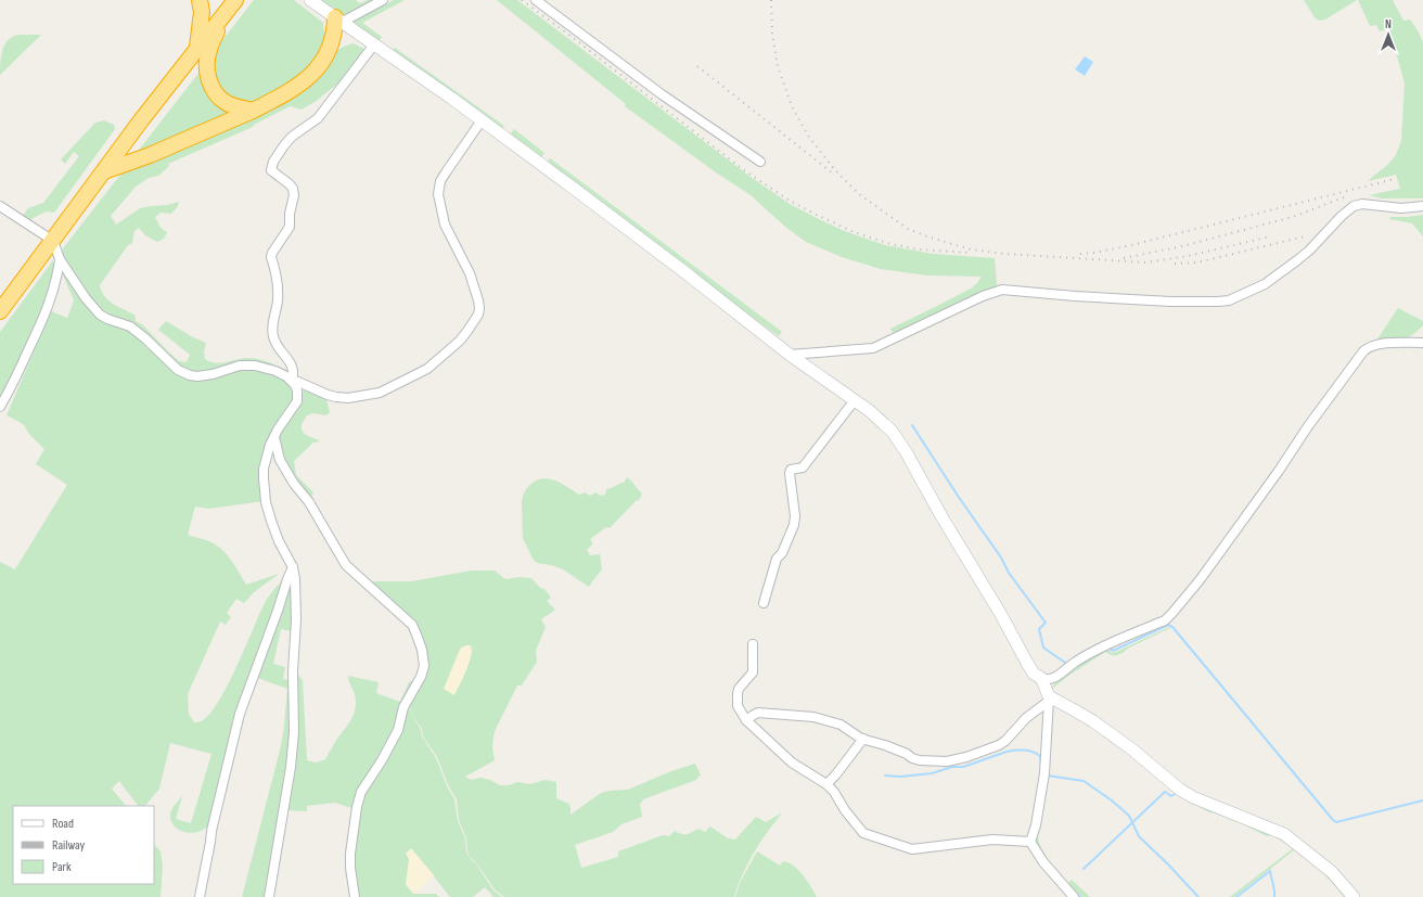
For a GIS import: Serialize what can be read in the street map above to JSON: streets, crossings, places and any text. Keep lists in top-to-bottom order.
{
  "legend": ["Road", "Railway", "Park"],
  "north": "top"
}
